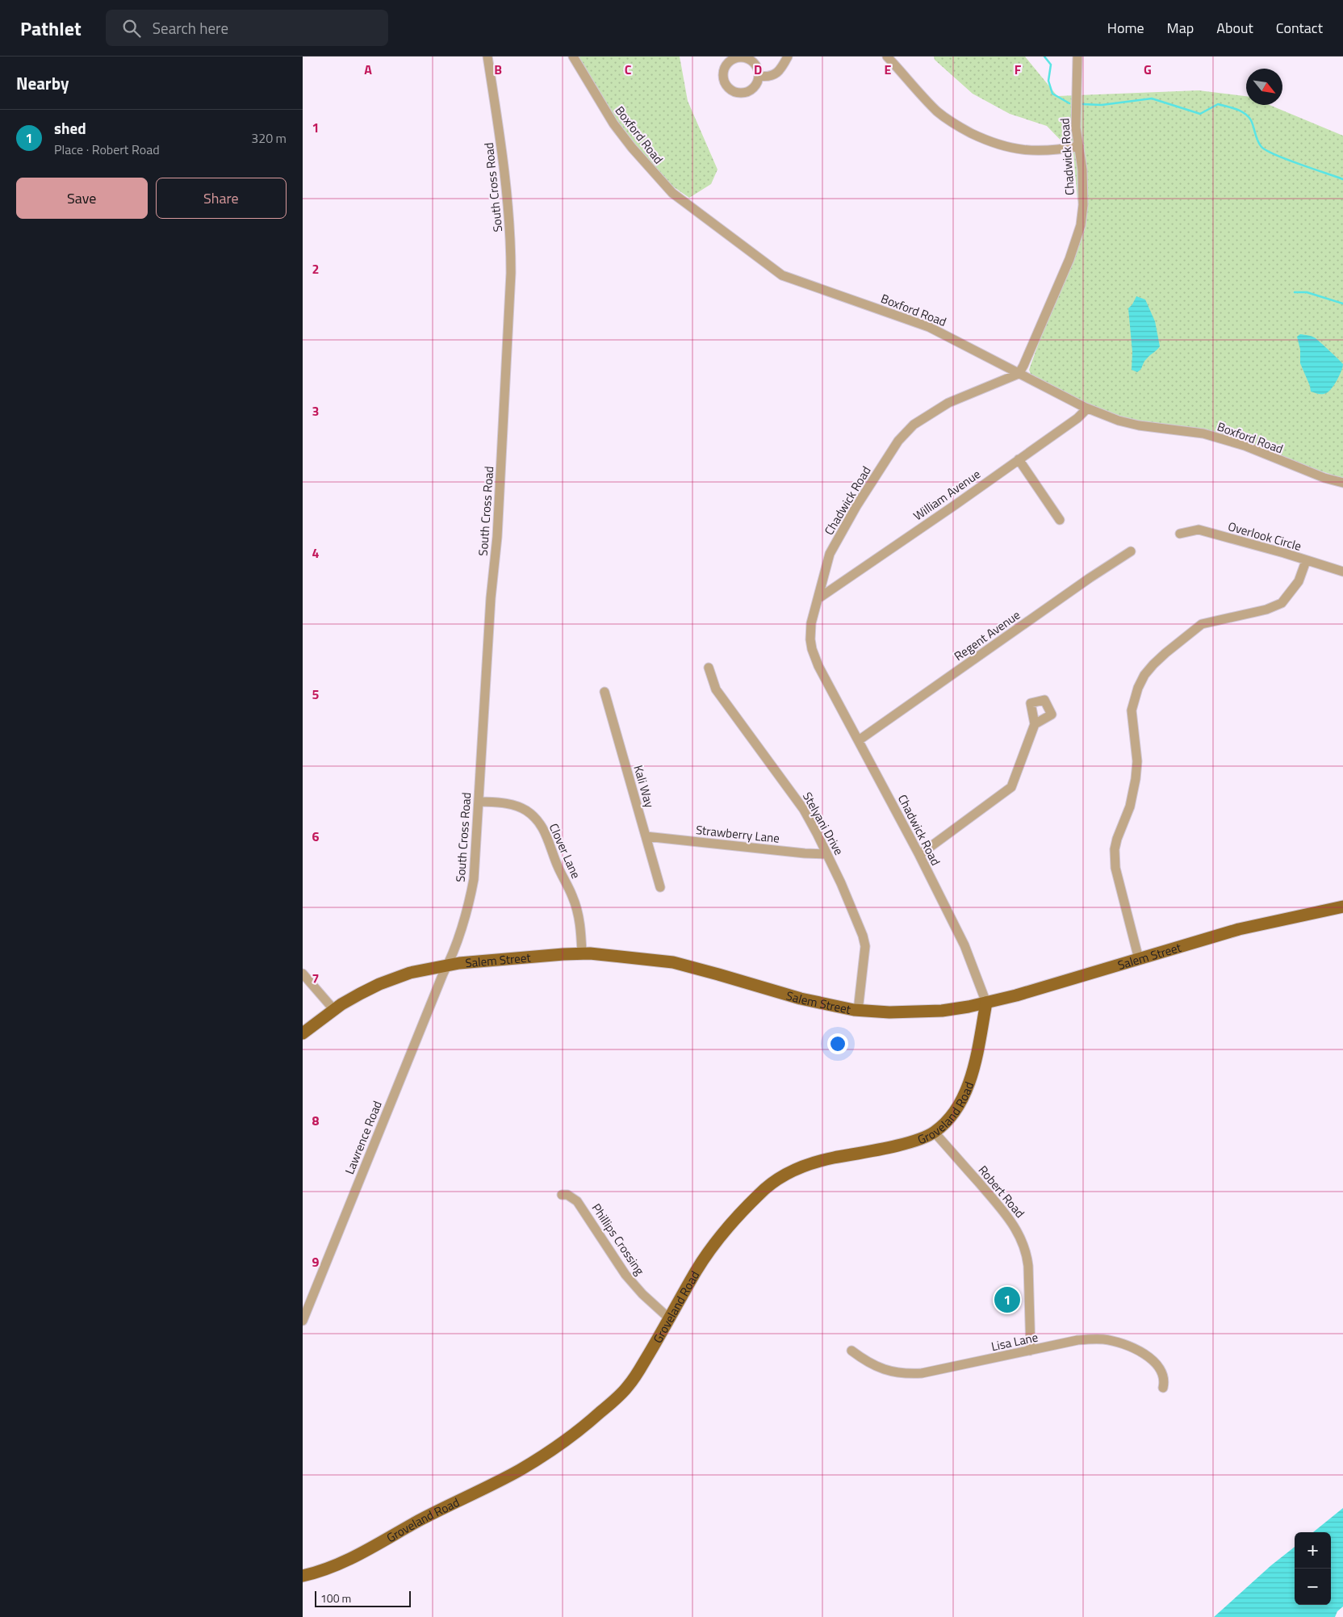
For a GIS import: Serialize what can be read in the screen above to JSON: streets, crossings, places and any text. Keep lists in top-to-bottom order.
{
  "streets": {
    "main road": ["Salem Street", "Groveland Road"],
    "street": [
      "Boxford Road",
      "Chadwick Road",
      "South Cross Road",
      "William Avenue",
      "Overlook Circle",
      "Regent Avenue",
      "Kali Way",
      "Stelyani Drive",
      "Strawberry Lane",
      "Clover Lane",
      "Lawrence Road",
      "Robert Road",
      "Phillips Crossing",
      "Lisa Lane"
    ]
  },
  "crossings": [
    ["Boxford Road", "Chadwick Road"],
    ["Boxford Road", "William Avenue"],
    ["Chadwick Road", "William Avenue"],
    ["Chadwick Road", "Regent Avenue"],
    ["Chadwick Road", "Salem Street"],
    ["Chadwick Road", "Groveland Road"],
    ["South Cross Road", "Clover Lane"],
    ["South Cross Road", "Salem Street"],
    ["South Cross Road", "Lawrence Road"],
    ["Kali Way", "Strawberry Lane"],
    ["Stelyani Drive", "Strawberry Lane"],
    ["Stelyani Drive", "Salem Street"],
    ["Clover Lane", "Salem Street"],
    ["Salem Street", "Groveland Road"],
    ["Salem Street", "Lawrence Road"],
    ["Groveland Road", "Robert Road"],
    ["Groveland Road", "Phillips Crossing"],
    ["Robert Road", "Lisa Lane"]
  ],
  "scale_bar": "100 m",
  "north": "bottom right",
  "page": {
    "header": "Pathlet",
    "search": "Search here",
    "nav": [
      "Home",
      "Map",
      "About",
      "Contact"
    ],
    "heading": "Nearby",
    "list": [
      {
        "mark": "1",
        "name": "shed",
        "note": "Place · Robert Road",
        "value": "320 m"
      }
    ],
    "buttons": ["Save", "Share"],
    "pins": "1",
    "map_buttons": ["+", "−"],
    "scale": "100 m"
  },
  "grid": {
    "columns": [
      "A",
      "B",
      "C",
      "D",
      "E",
      "F",
      "G"
    ],
    "rows": [
      "1",
      "2",
      "3",
      "4",
      "5",
      "6",
      "7",
      "8",
      "9"
    ]
  }
}
